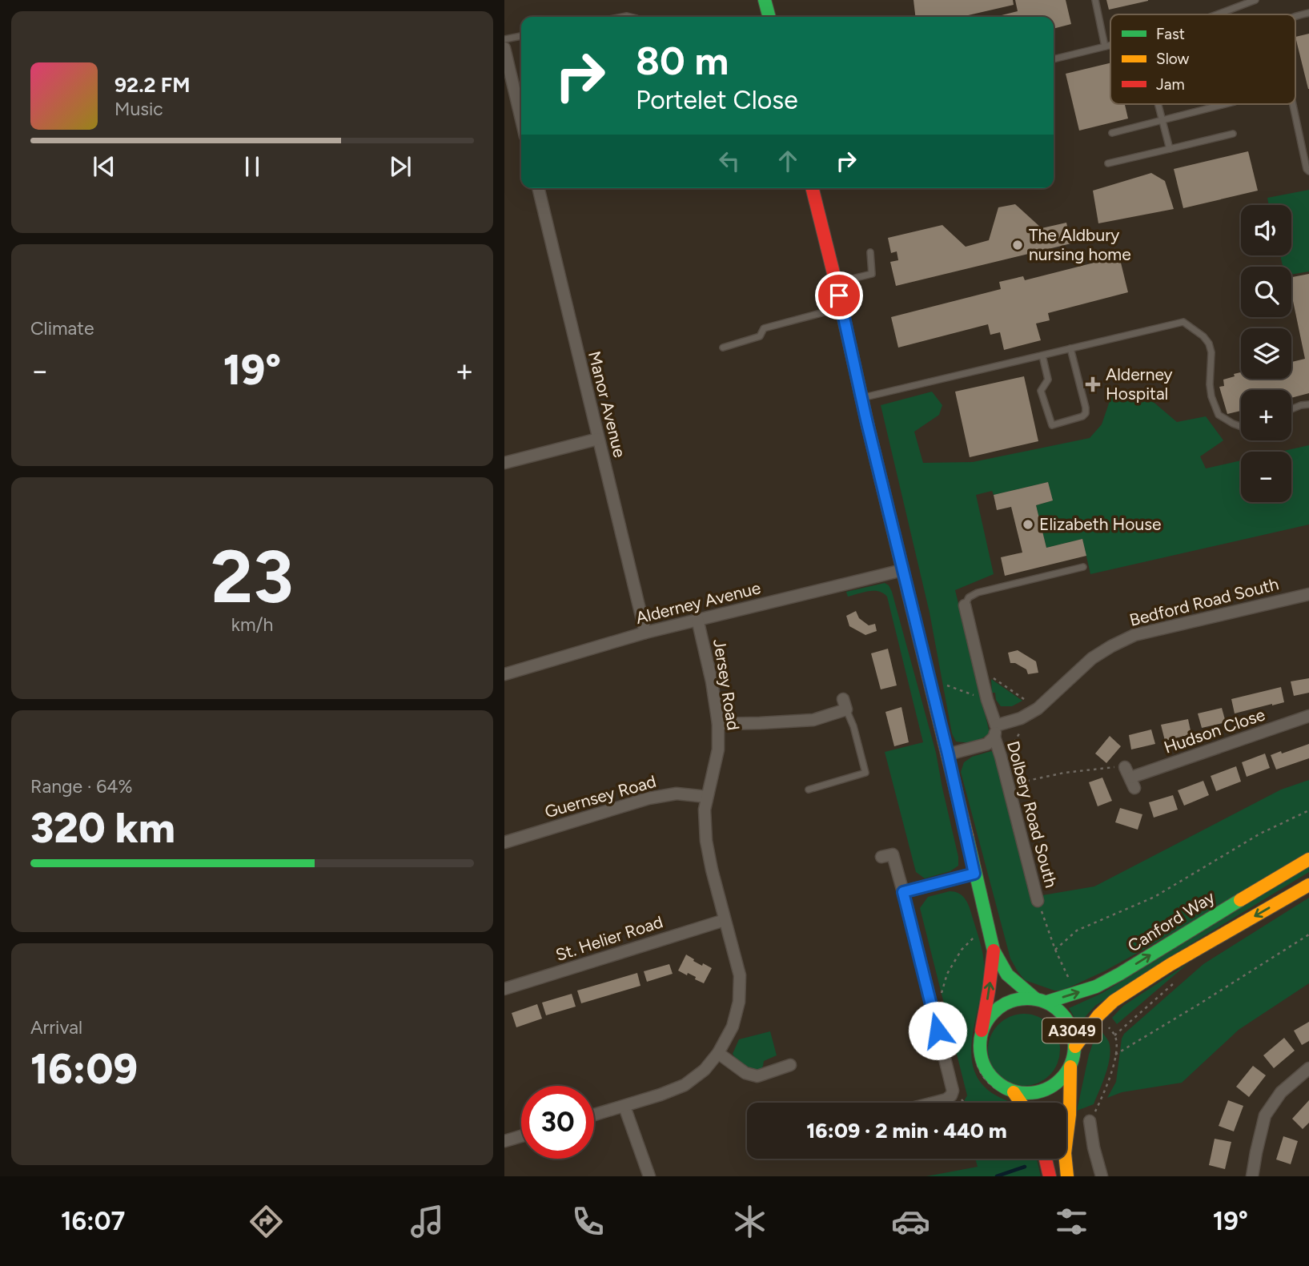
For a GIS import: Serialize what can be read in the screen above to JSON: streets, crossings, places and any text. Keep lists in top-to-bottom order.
{
  "streets": {
    "main road": ["Canford Way", "A3049"],
    "street": [
      "Manor Avenue",
      "Bedford Road South",
      "Alderney Avenue",
      "Jersey Road",
      "Hudson Close",
      "Guernsey Road",
      "Dolbery Road South",
      "St. Helier Road"
    ]
  },
  "crossings": [
    ["Manor Avenue", "Alderney Avenue"],
    ["Bedford Road South", "Dolbery Road South"],
    ["Alderney Avenue", "Jersey Road"],
    ["Jersey Road", "Guernsey Road"],
    ["Jersey Road", "St. Helier Road"],
    ["Canford Way", "A3049"]
  ],
  "places": {
    "other": ["The Aldbury nursing home", "Elizabeth House"],
    "health": ["Alderney Hospital"]
  },
  "legend": ["Fast", "Slow", "Jam"],
  "page": {
    "turn": ["80 m", "Portelet Close"],
    "song": ["92.2 FM", "Music"],
    "map_buttons": ["+", "−"],
    "tile": [
      "Climate",
      ["23", "km/h"],
      ["Range · 64%", "320 km"],
      ["Arrival", "16:09"]
    ],
    "heat": ["−", "19°", "+"],
    "limit": "30",
    "trip": "16:09 · 2 min · 440 m",
    "tabs": ["16:07", "19°"]
  }
}
